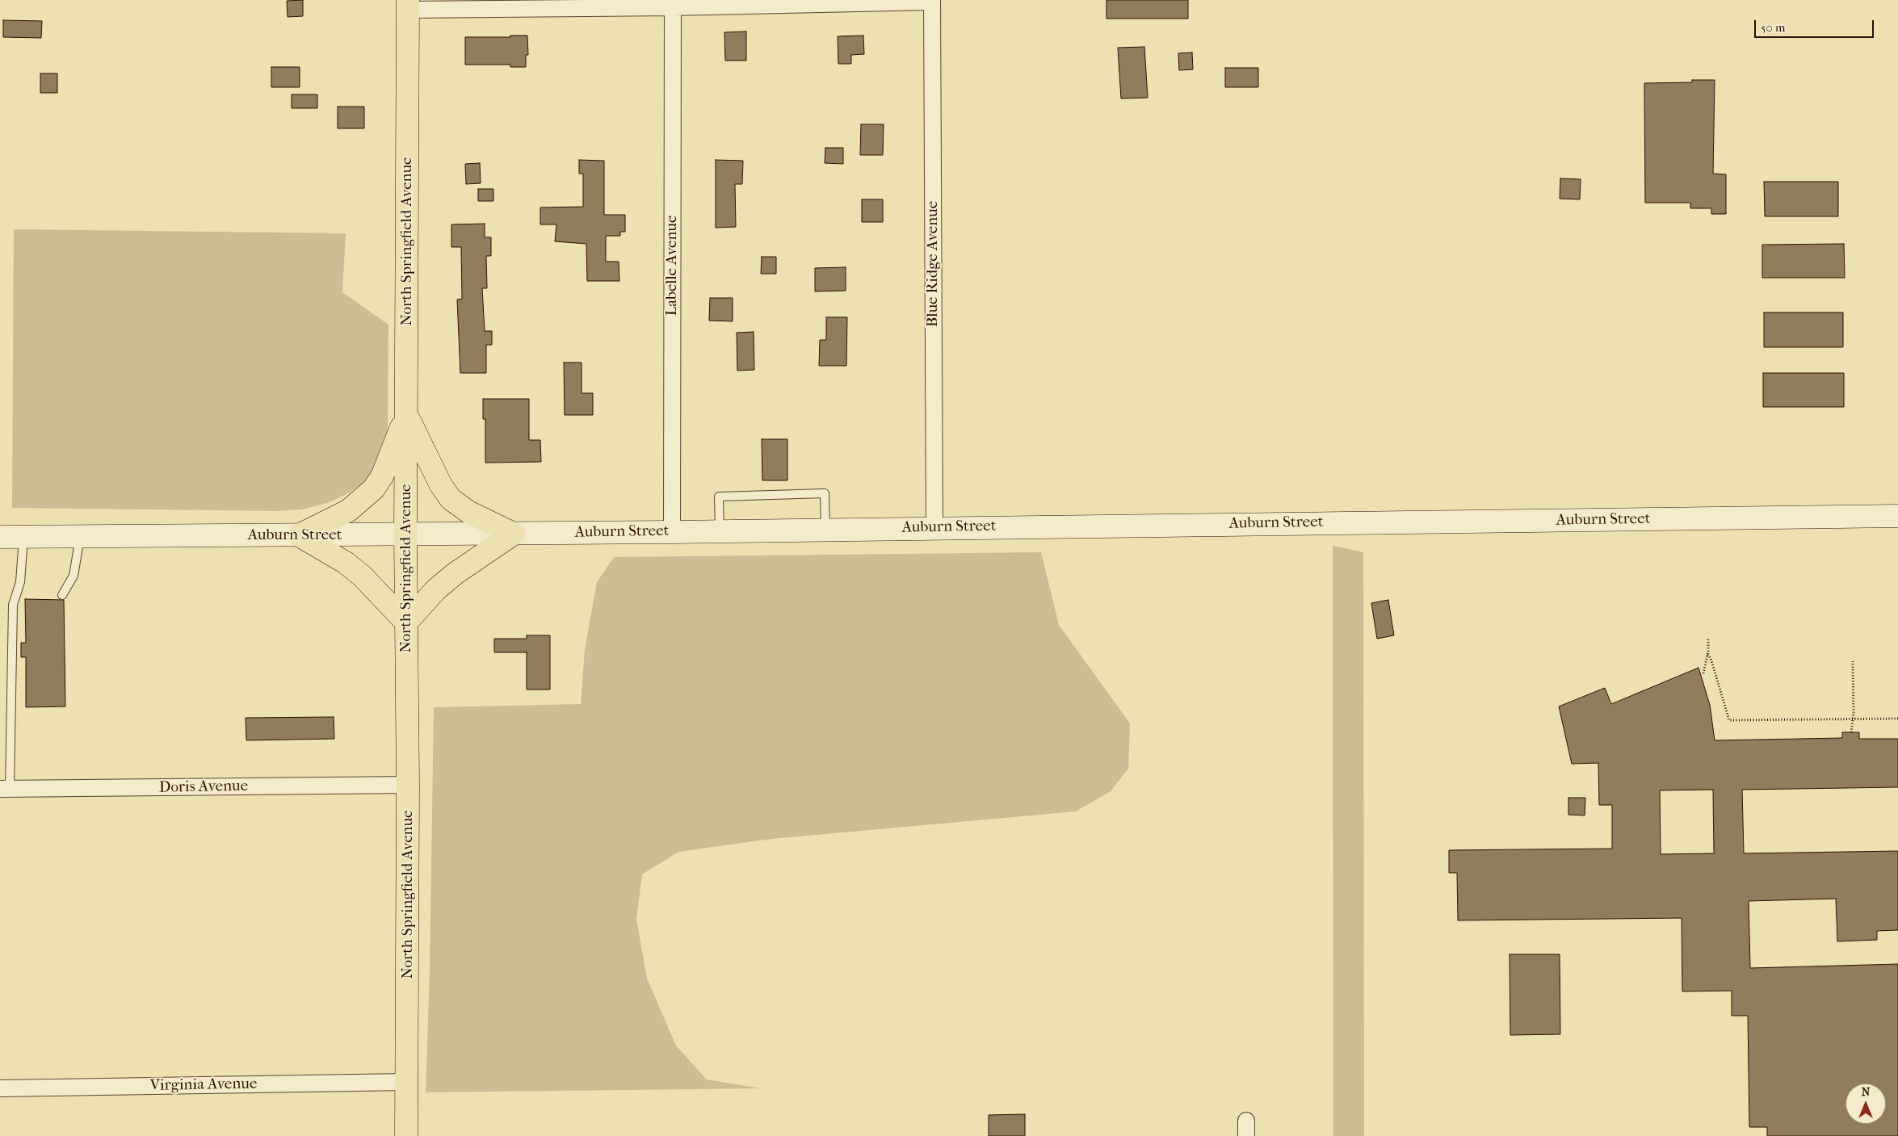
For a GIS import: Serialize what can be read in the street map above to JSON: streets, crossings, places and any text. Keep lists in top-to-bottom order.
{
  "streets": {
    "main road": ["North Springfield Avenue", "Auburn Street"],
    "street": [
      "Blue Ridge Avenue",
      "Labelle Avenue",
      "Doris Avenue",
      "Virginia Avenue"
    ]
  },
  "crossings": [
    ["North Springfield Avenue", "Auburn Street"],
    ["North Springfield Avenue", "Doris Avenue"],
    ["North Springfield Avenue", "Virginia Avenue"],
    ["Blue Ridge Avenue", "Auburn Street"],
    ["Labelle Avenue", "Auburn Street"]
  ],
  "scale_bar": "50 m",
  "north": "top"
}
